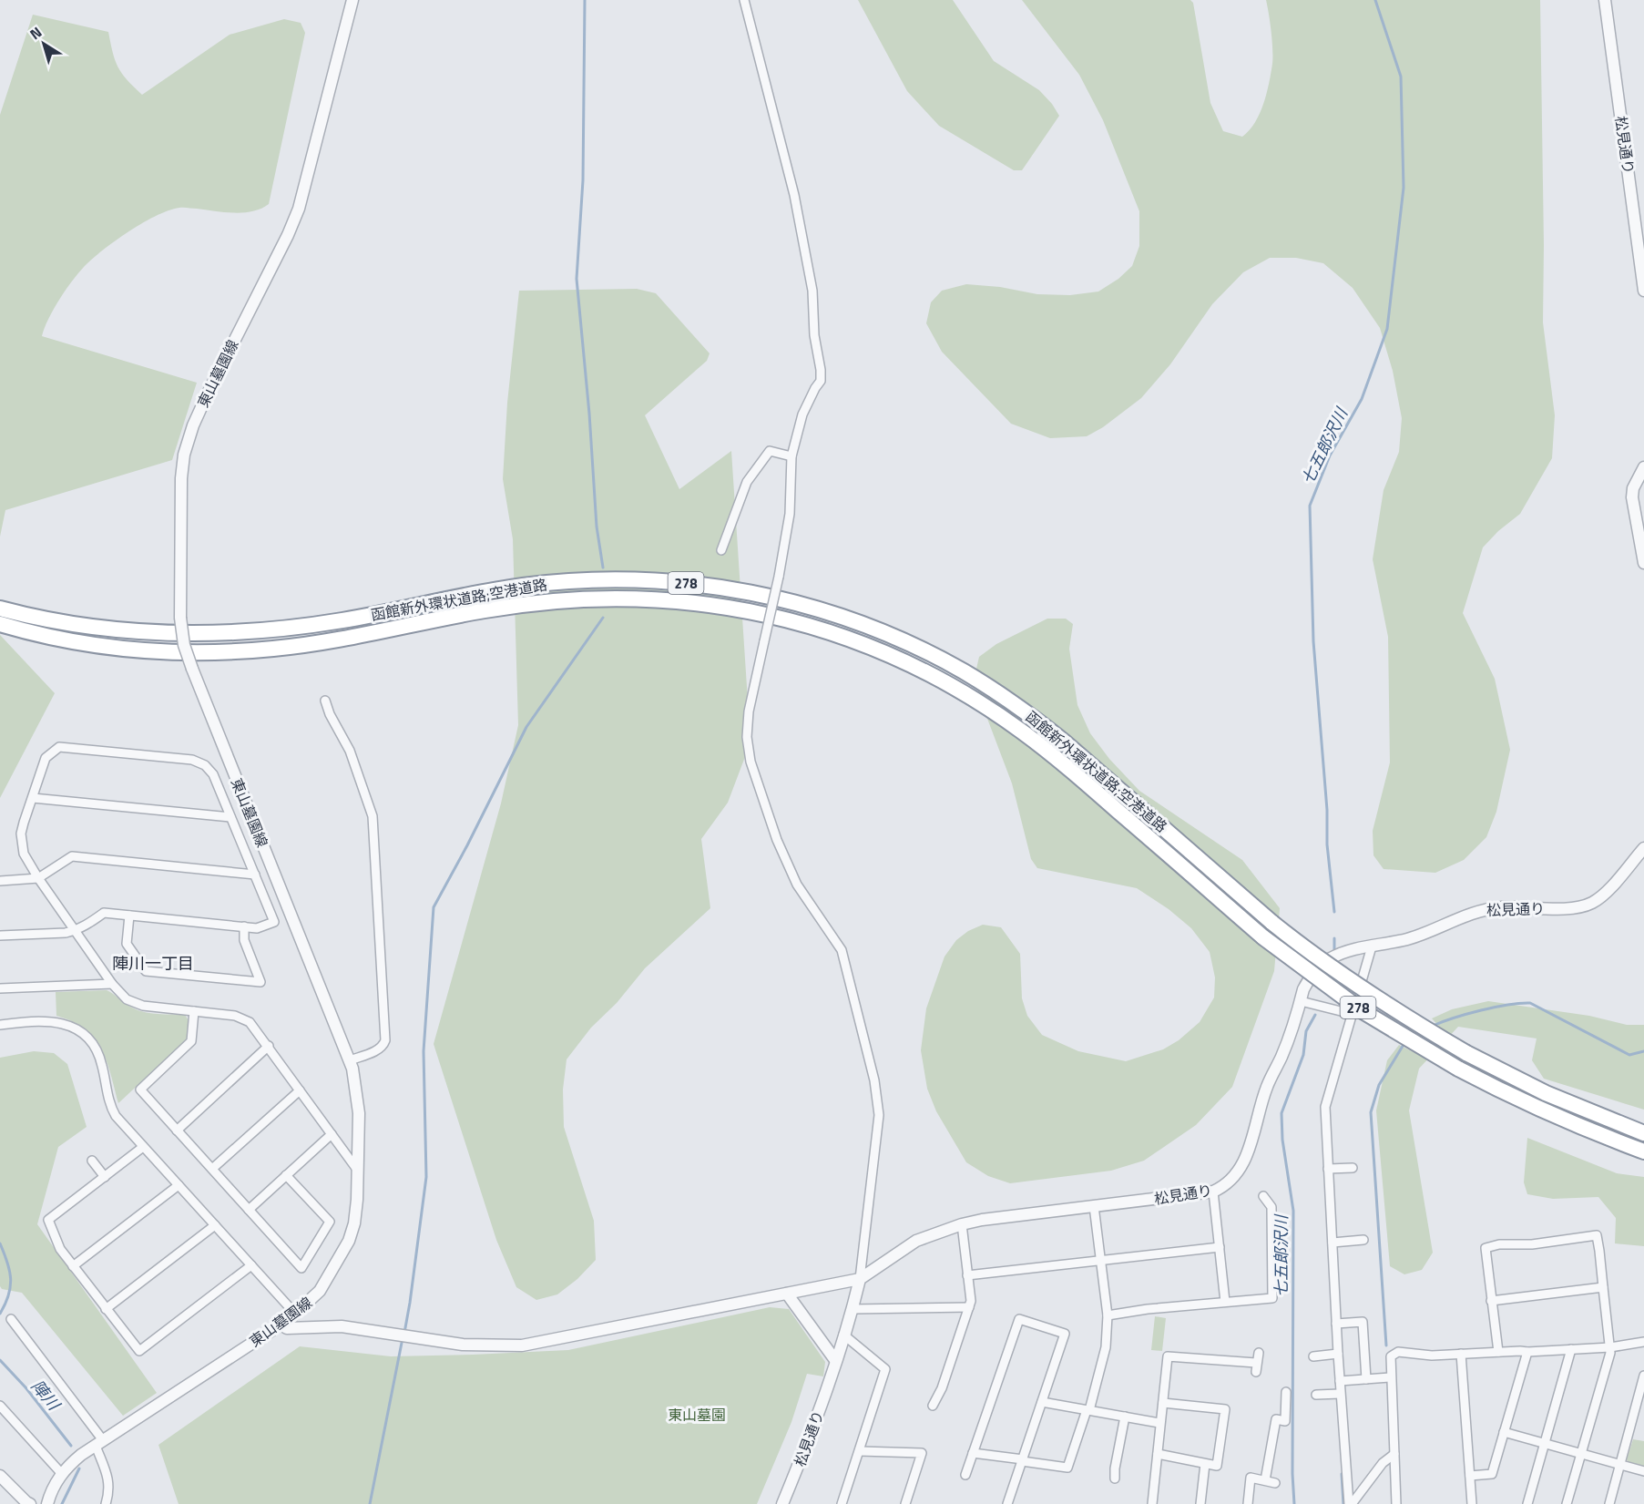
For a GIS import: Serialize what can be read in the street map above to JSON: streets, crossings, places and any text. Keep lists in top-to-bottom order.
{
  "streets": {
    "highway": ["278", "函館新外環状道路;空港道路"],
    "street": ["松見通り", "東山墓園線"]
  },
  "districts": ["陣川一丁目"],
  "water": ["七五郎沢川", "陣川"],
  "parks": ["東山墓園"],
  "north": "top left"
}
